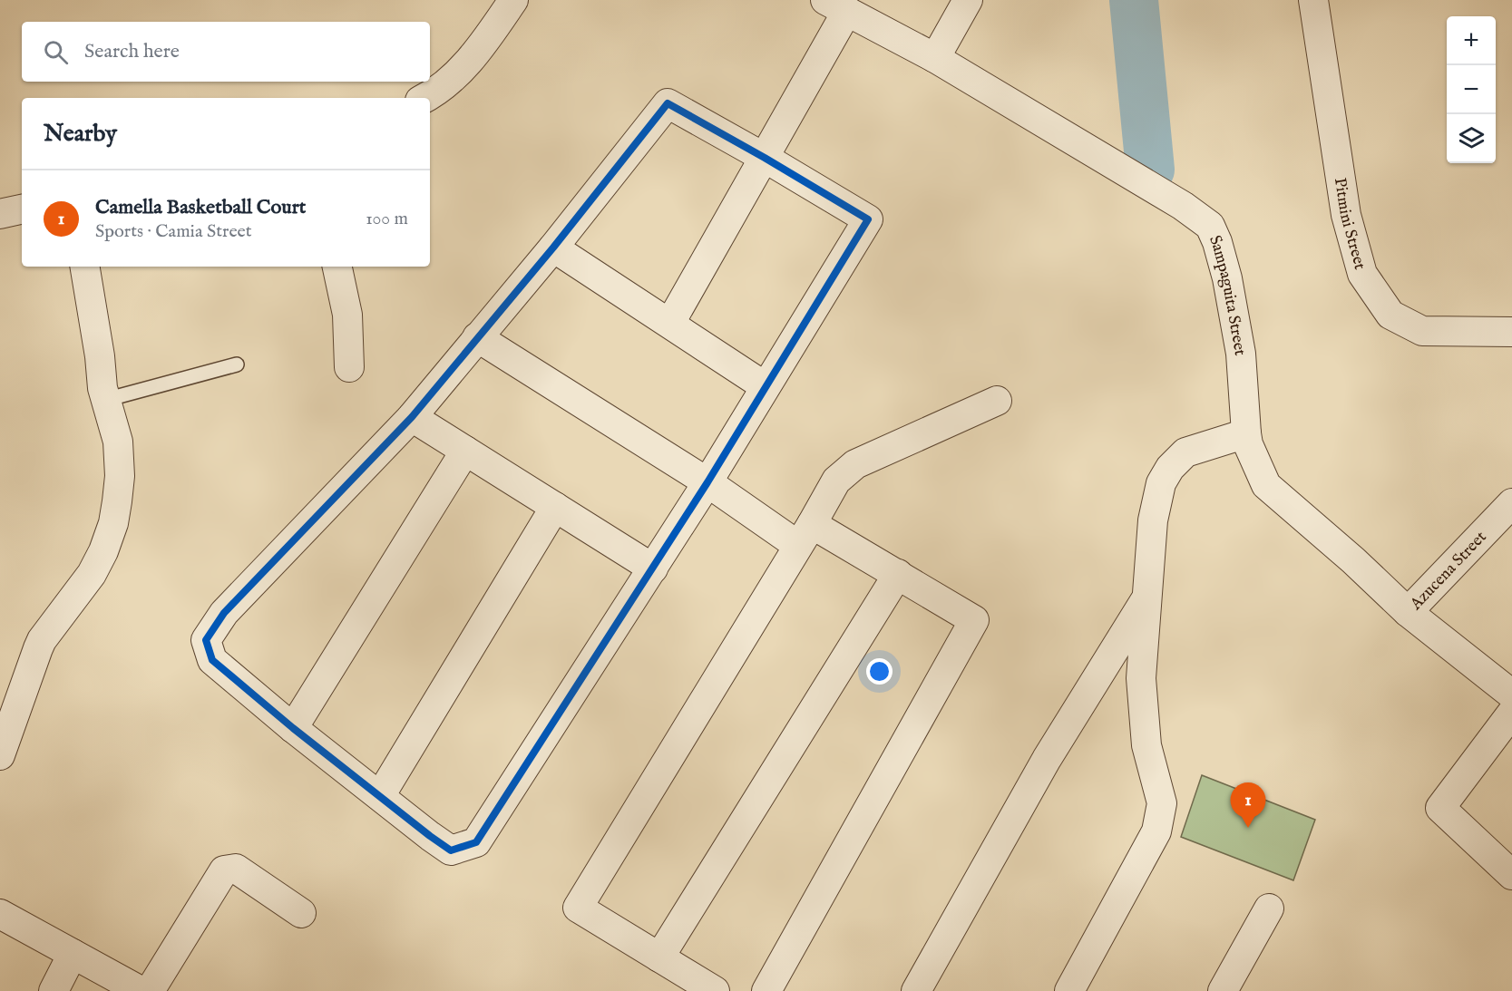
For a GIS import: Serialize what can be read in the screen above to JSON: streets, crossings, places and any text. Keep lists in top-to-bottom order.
{
  "streets": {
    "street": ["Pitmini Street", "Sampaguita Street", "Azucena Street"]
  },
  "crossings": [
    ["Sampaguita Street", "Azucena Street"]
  ],
  "page": {
    "map_buttons": ["+", "−"],
    "search": "Search here",
    "heading": "Nearby",
    "list": [
      {
        "mark": "1",
        "name": "Camella Basketball Court",
        "note": "Sports · Camia Street",
        "value": "100 m"
      }
    ],
    "pins": "1"
  }
}
